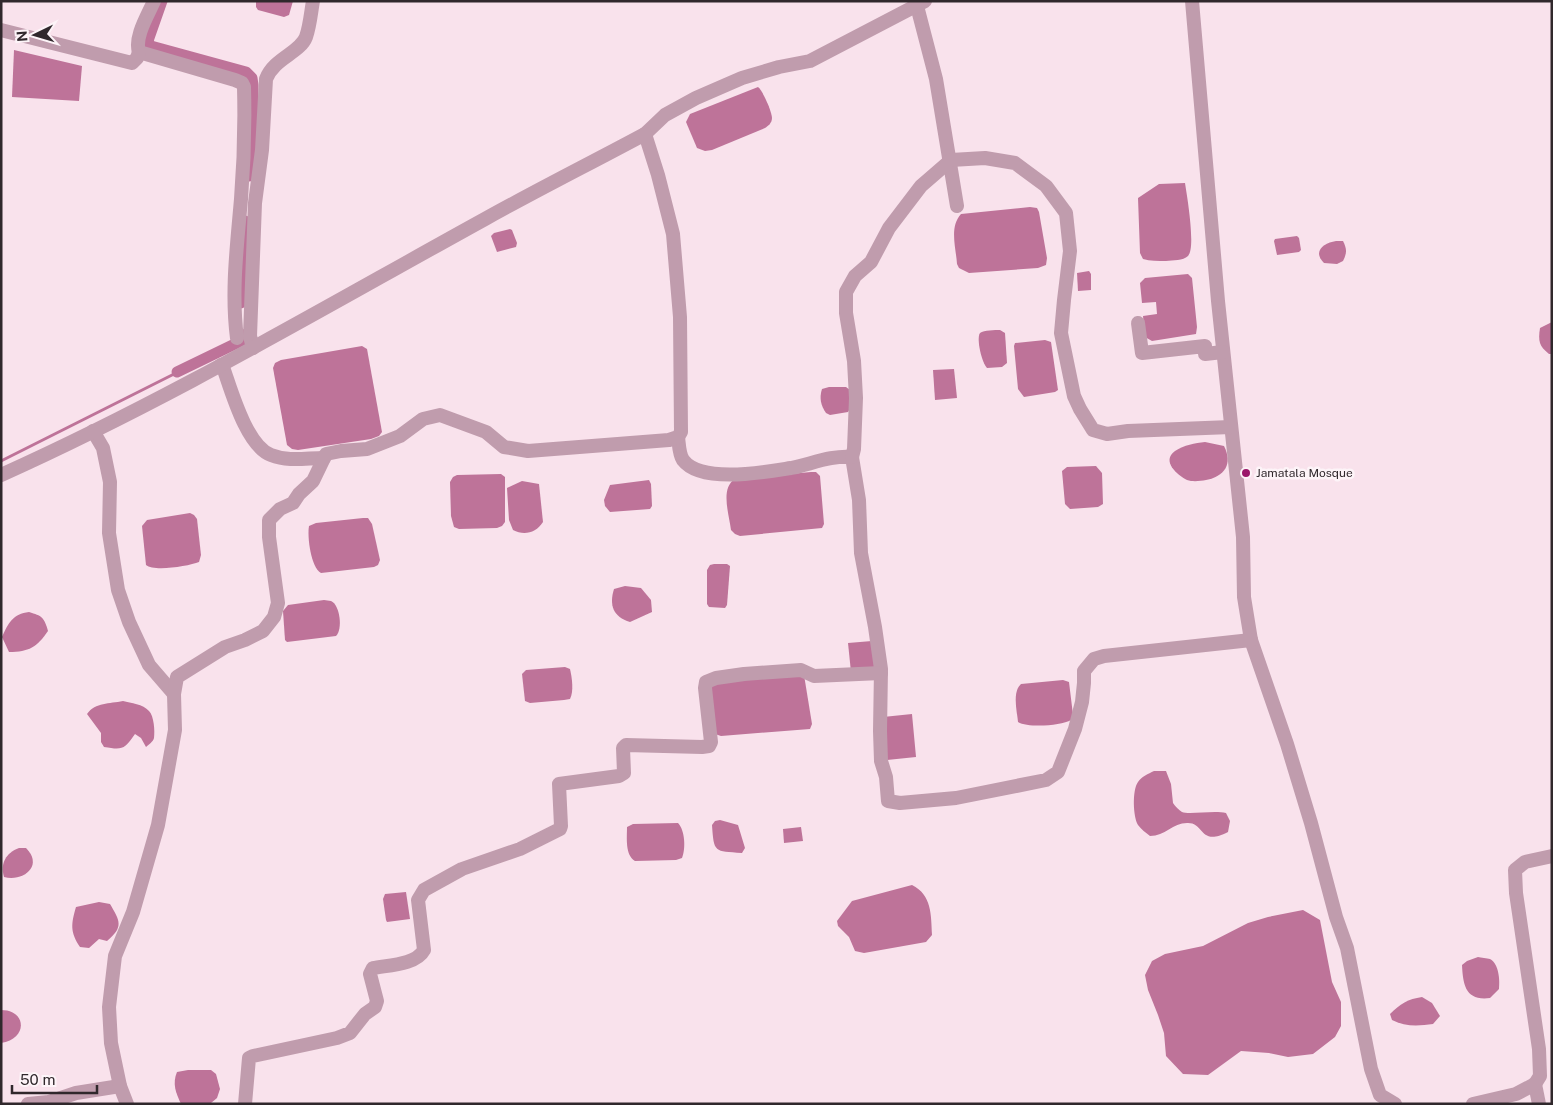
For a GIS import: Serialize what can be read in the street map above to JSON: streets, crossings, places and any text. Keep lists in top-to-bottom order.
{
  "places": ["Jamatala Mosque"],
  "scale_bar": "50 m",
  "north": "left"
}
